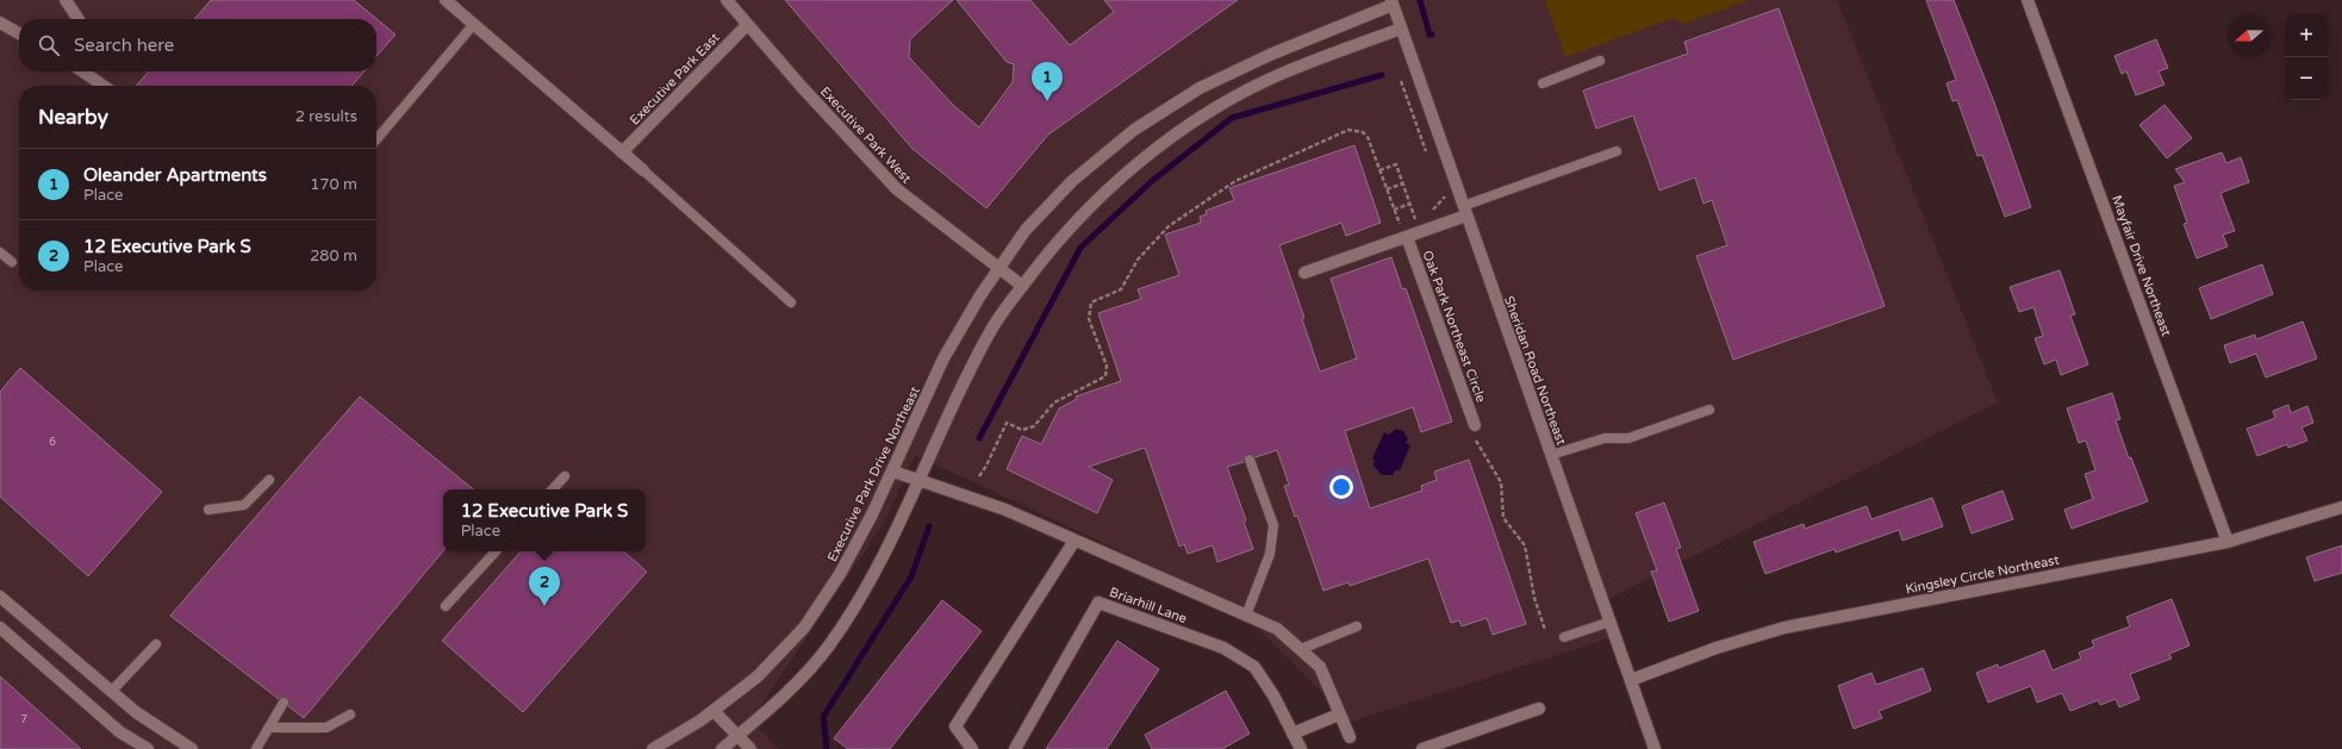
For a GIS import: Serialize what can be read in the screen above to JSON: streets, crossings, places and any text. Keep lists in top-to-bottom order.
{
  "streets": {
    "street": [
      "Executive Park East",
      "Executive Park West",
      "Mayfair Drive Northeast",
      "Oak Park Northeast Circle",
      "Sheridan Road Northeast",
      "Executive Park Drive Northeast",
      "Kingsley Circle Northeast",
      "Briarhill Lane"
    ]
  },
  "crossings": [
    ["Executive Park East", "Executive Park West"],
    ["Executive Park West", "Executive Park Drive Northeast"],
    ["Mayfair Drive Northeast", "Kingsley Circle Northeast"],
    ["Sheridan Road Northeast", "Kingsley Circle Northeast"]
  ],
  "house_numbers": ["6", "7"],
  "north": "left",
  "page": {
    "map_buttons": ["+", "−"],
    "search": "Search here",
    "pins": ["1", "2"],
    "heading": ["Nearby", "2 results"],
    "list": [
      {
        "mark": "1",
        "name": "Oleander Apartments",
        "note": "Place",
        "value": "170 m"
      },
      {
        "mark": "2",
        "name": "12 Executive Park S",
        "note": "Place",
        "value": "280 m"
      }
    ],
    "popup": ["12 Executive Park S", "Place"]
  }
}
